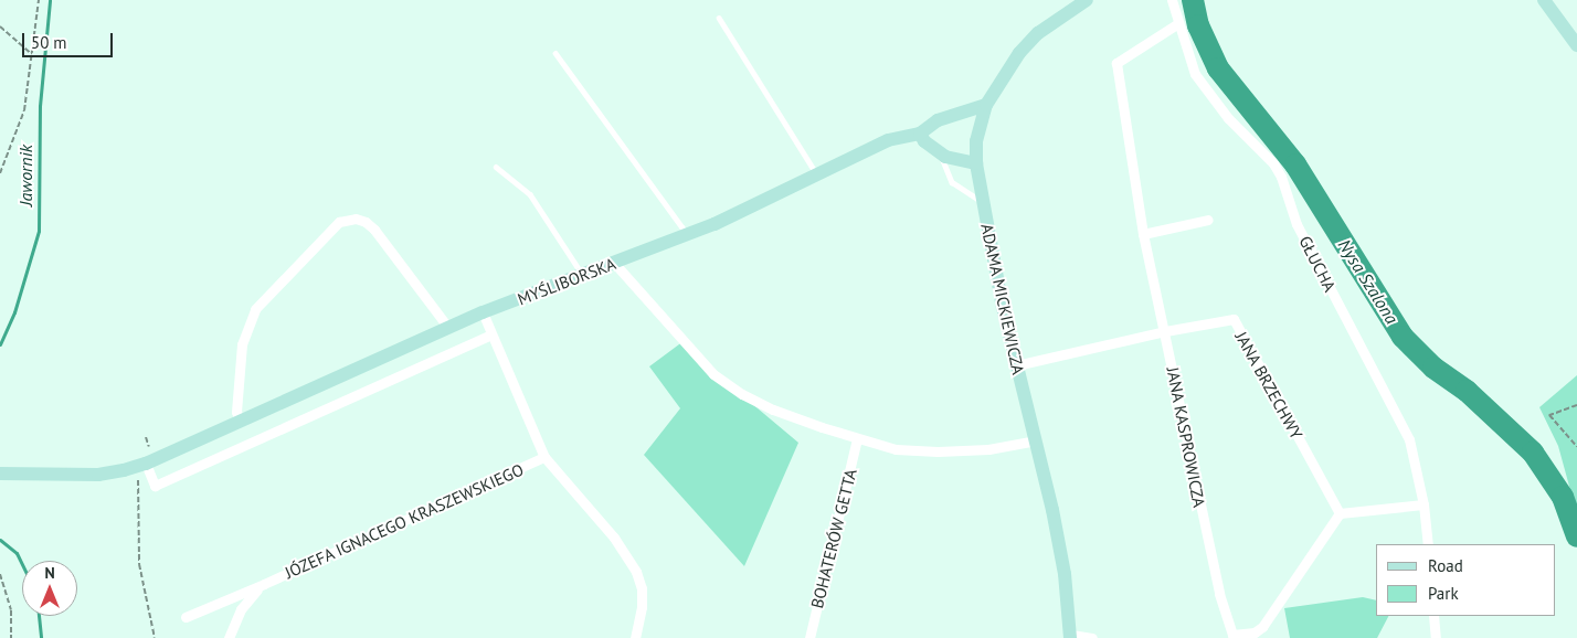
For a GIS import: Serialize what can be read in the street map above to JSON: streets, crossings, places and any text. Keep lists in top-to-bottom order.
{
  "streets": {
    "street": [
      "GŁUCHA",
      "MYŚLIBORSKA",
      "ADAMA MICKIEWICZA",
      "JANA BRZECHWY",
      "JANA KASPROWICZA",
      "JÓZEFA IGNACEGO KRASZEWSKIEGO",
      "BOHATERÓW GETTA"
    ]
  },
  "crossings": [
    ["GŁUCHA", "JANA KASPROWICZA"],
    ["MYŚLIBORSKA", "ADAMA MICKIEWICZA"],
    ["ADAMA MICKIEWICZA", "JANA BRZECHWY"],
    ["JANA BRZECHWY", "JANA KASPROWICZA"]
  ],
  "water": ["Jawornik", "Nysa Szalona"],
  "legend": ["Road", "Park"],
  "scale_bar": "50 m",
  "north": "top"
}
